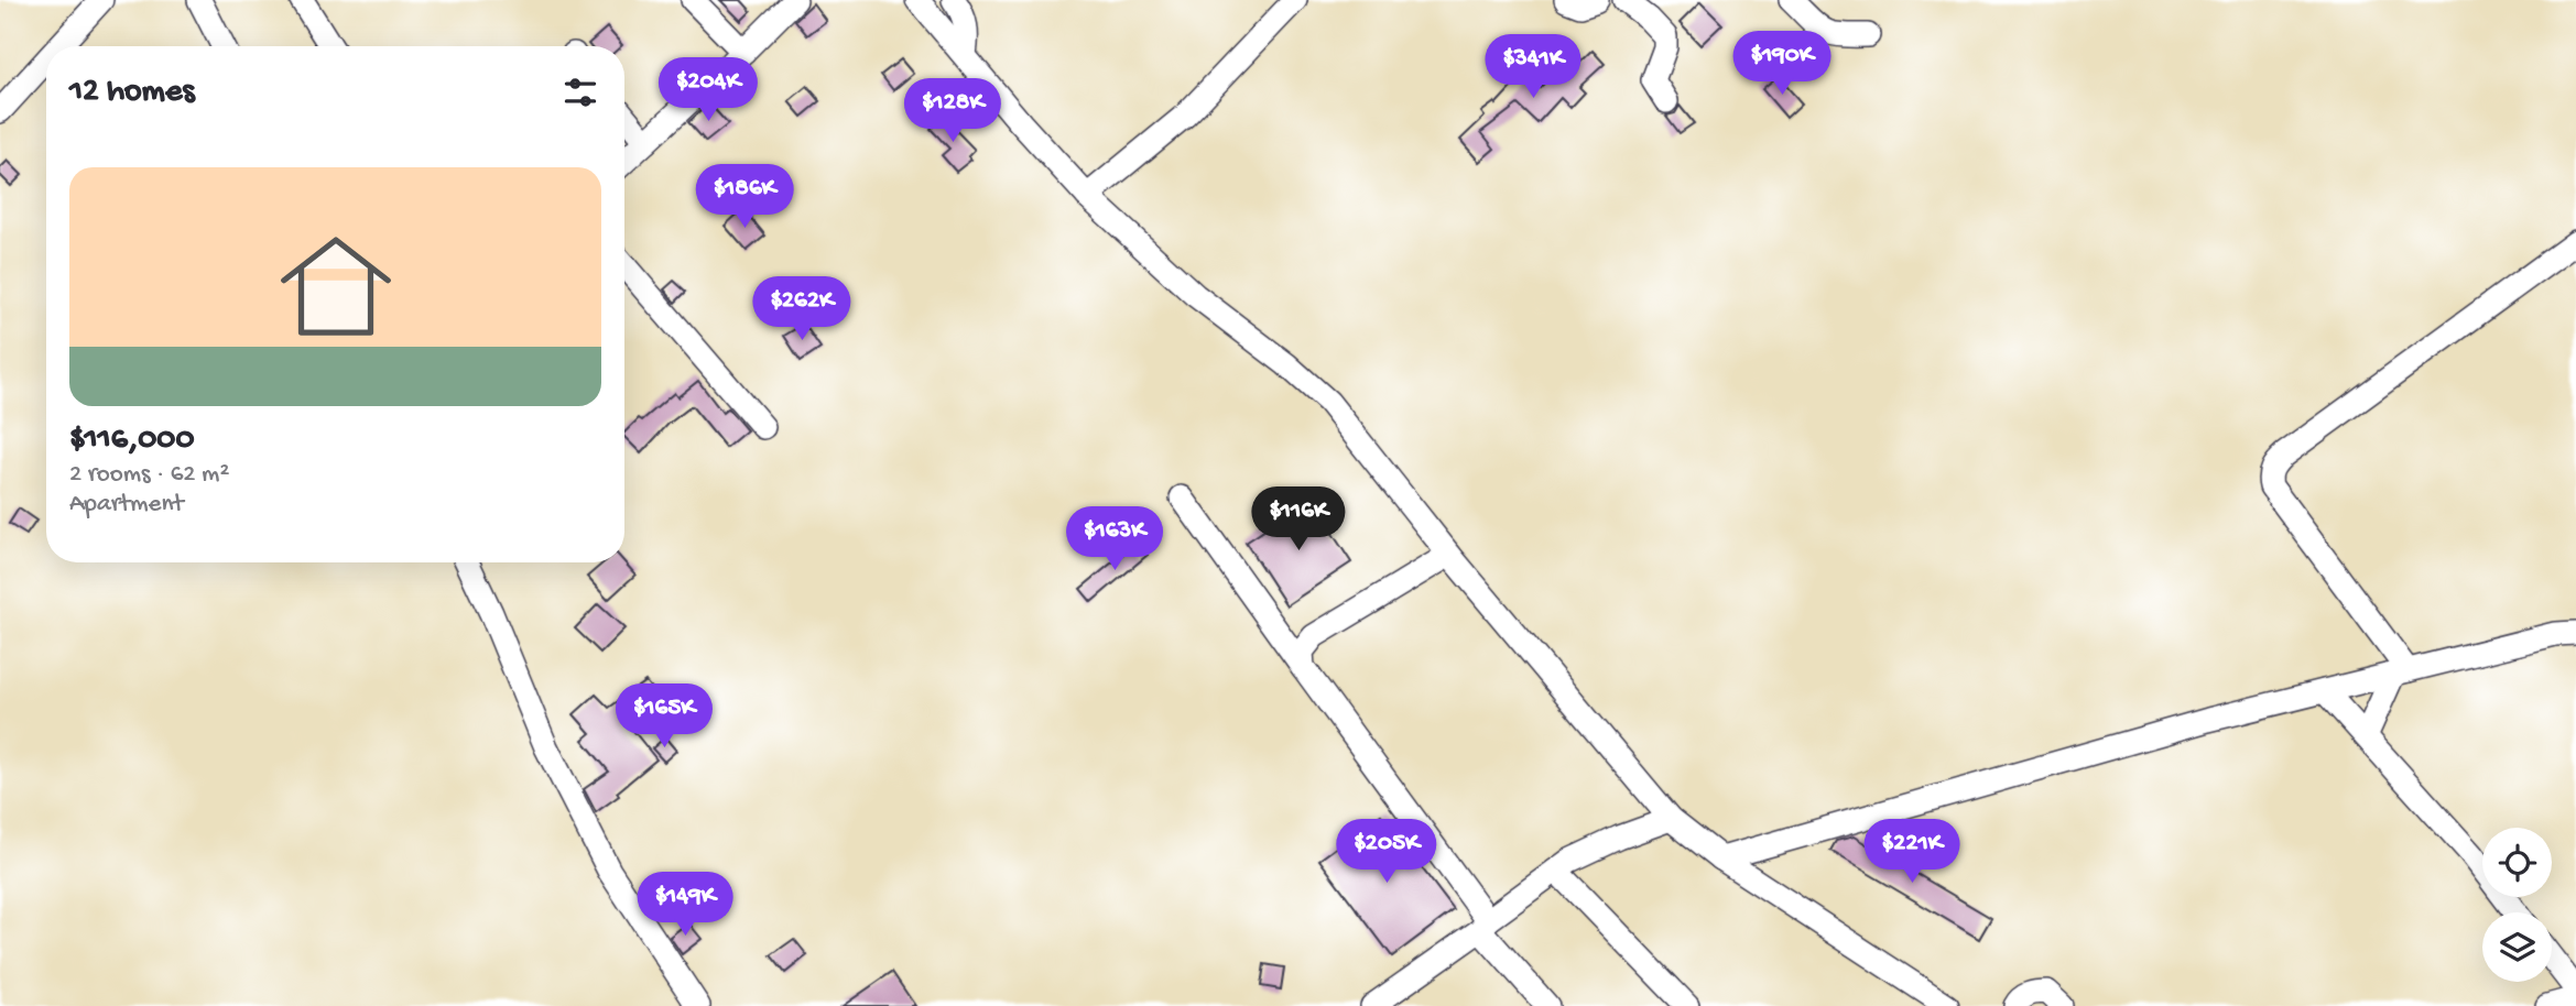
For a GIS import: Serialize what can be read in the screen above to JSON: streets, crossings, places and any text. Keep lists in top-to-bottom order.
{
  "page": {
    "price": [
      "$190K",
      "$341K",
      "$204K",
      "$128K",
      "$186K",
      "$262K",
      "$116K",
      "$163K",
      "$165K",
      "$205K",
      "$221K",
      "$149K"
    ],
    "heading": "12 homes",
    "list": [
      {
        "name": "$116,000",
        "note": "2 rooms · 62 m² · Apartment"
      }
    ]
  }
}
